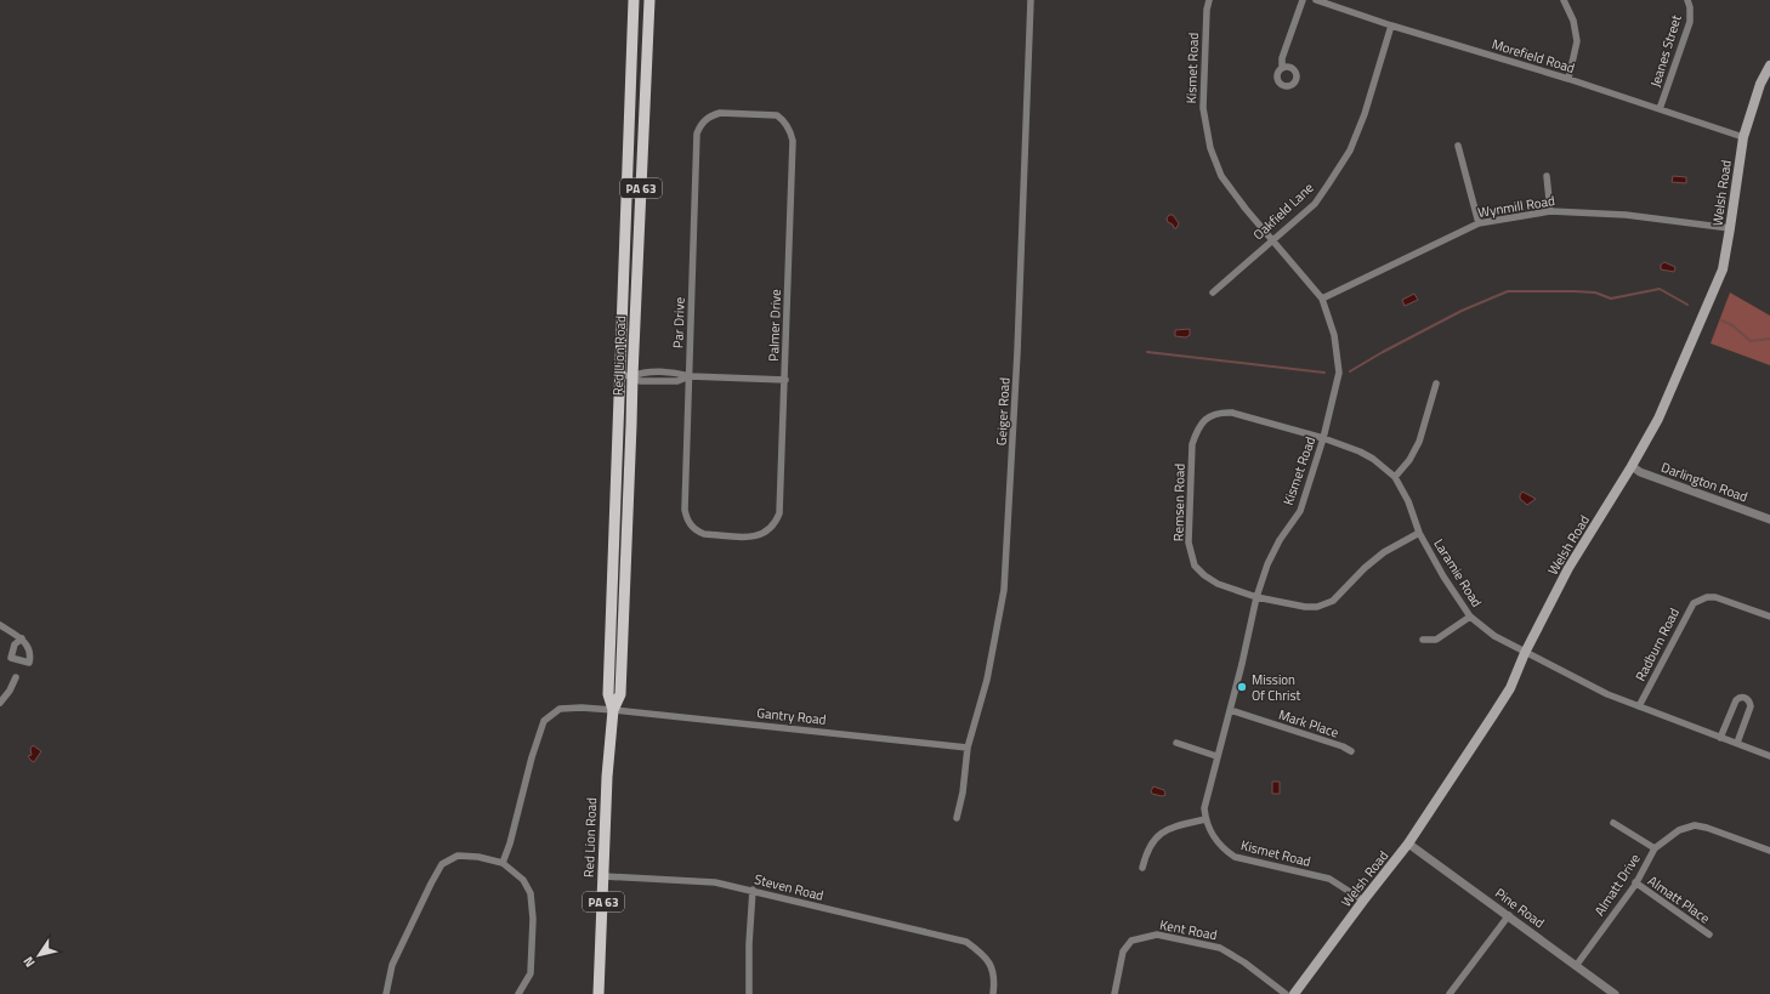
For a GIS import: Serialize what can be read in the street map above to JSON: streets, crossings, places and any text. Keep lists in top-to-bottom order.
{
  "streets": {
    "main road": ["PA 63", "Welsh Road", "Red Lion Road"],
    "street": [
      "Jeanes Street",
      "Morefield Road",
      "Kismet Road",
      "Wynmill Road",
      "Oakfield Lane",
      "Par Drive",
      "Palmer Drive",
      "Geiger Road",
      "Darlington Road",
      "Remsen Road",
      "Laramie Road",
      "Radburn Road",
      "Gantry Road",
      "Mark Place",
      "Almatt Drive",
      "Steven Road",
      "Almatt Place",
      "Pine Road",
      "Kent Road"
    ]
  },
  "crossings": [
    ["Jeanes Street", "Morefield Road"],
    ["Morefield Road", "Welsh Road"],
    ["Morefield Road", "Oakfield Lane"],
    ["Kismet Road", "Welsh Road"],
    ["Kismet Road", "Wynmill Road"],
    ["Kismet Road", "Oakfield Lane"],
    ["Kismet Road", "Remsen Road"],
    ["Kismet Road", "Laramie Road"],
    ["Kismet Road", "Mark Place"],
    ["Welsh Road", "Wynmill Road"],
    ["Welsh Road", "Darlington Road"],
    ["Welsh Road", "Laramie Road"],
    ["Welsh Road", "Pine Road"],
    ["Par Drive", "Palmer Drive"],
    ["Red Lion Road", "Gantry Road"],
    ["Red Lion Road", "Steven Road"],
    ["Geiger Road", "Gantry Road"],
    ["Remsen Road", "Laramie Road"],
    ["Laramie Road", "Radburn Road"],
    ["Almatt Drive", "Almatt Place"],
    ["Almatt Drive", "Pine Road"]
  ],
  "places": ["Mission Of Christ"],
  "north": "bottom left"
}
